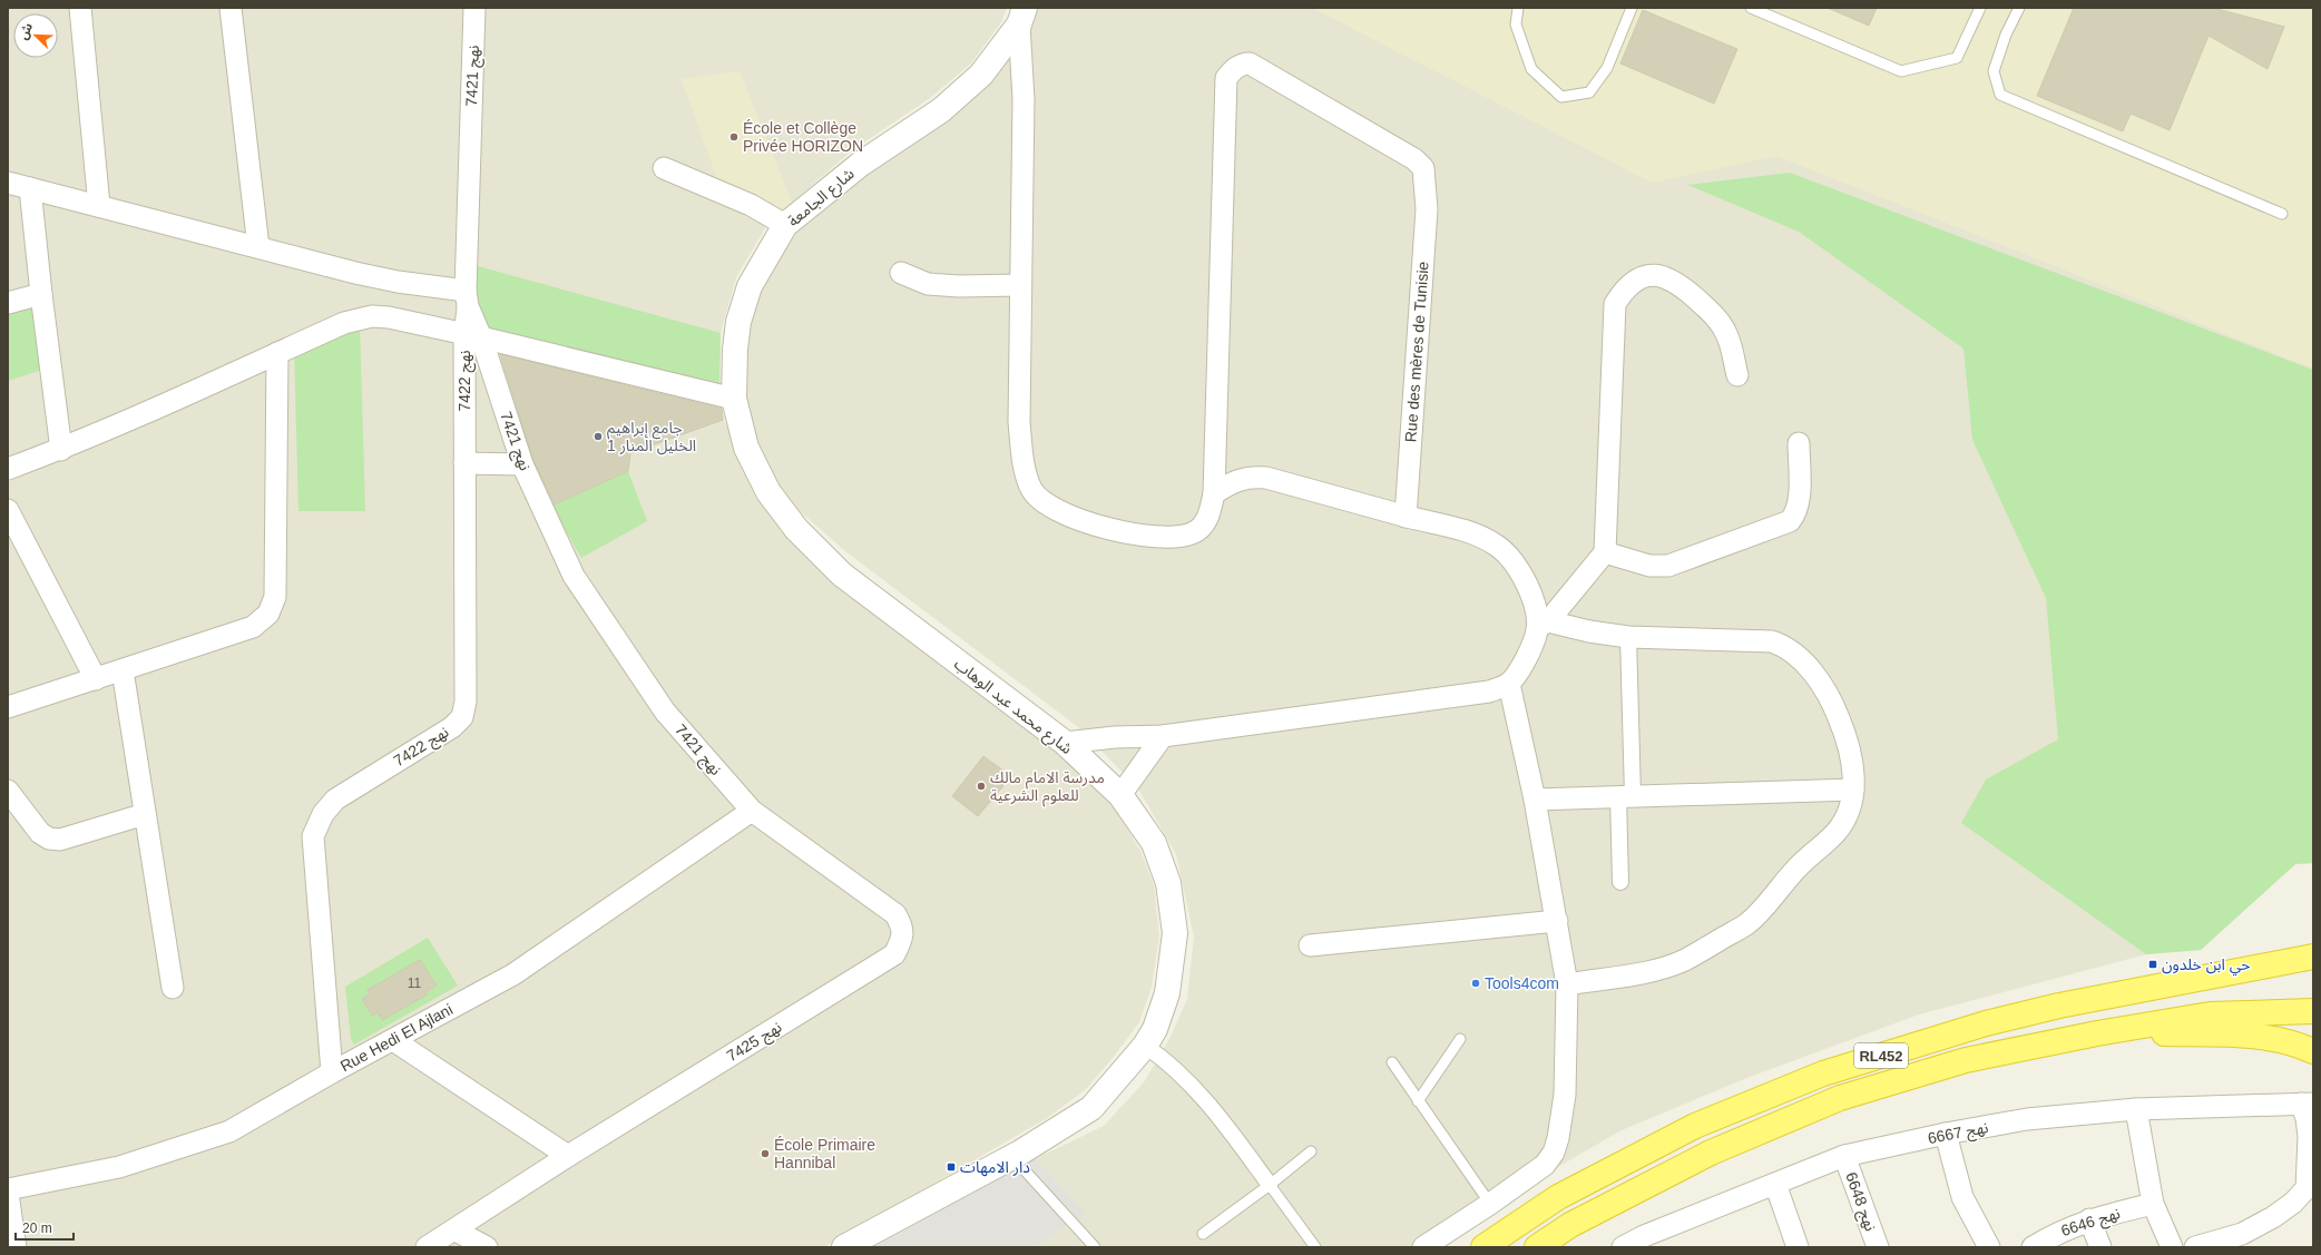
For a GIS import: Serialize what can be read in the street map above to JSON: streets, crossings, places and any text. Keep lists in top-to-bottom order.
{
  "streets": {
    "highway": ["RL452"],
    "street": [
      "نهج 7421",
      "شارع الجامعة",
      "Rue des mères de Tunisie",
      "نهج 7422",
      "شارع محمد عبد الوهاب",
      "Rue Hedi El Ajlani",
      "نهج 7425",
      "نهج 6667",
      "نهج 6648",
      "نهج 6646"
    ]
  },
  "crossings": [
    ["نهج 7421", "نهج 7422"],
    ["نهج 7421", "Rue Hedi El Ajlani"],
    ["نهج 7421", "نهج 7425"],
    ["شارع الجامعة", "Rue des mères de Tunisie"],
    ["شارع الجامعة", "شارع محمد عبد الوهاب"],
    ["نهج 7422", "Rue Hedi El Ajlani"],
    ["Rue Hedi El Ajlani", "نهج 7425"],
    ["نهج 6667", "نهج 6648"]
  ],
  "places": {
    "other": [
      "École et Collège Privée HORIZON",
      "جامع إبراهيم الخليل المنار 1",
      "مدرسة الامام مالك للعلوم الشرعية",
      "Tools4com",
      "École Primaire Hannibal"
    ],
    "transit": ["حي ابن خلدون", "دار الامهات"]
  },
  "house_numbers": ["11"],
  "scale_bar": "20 m",
  "north": "top left"
}
